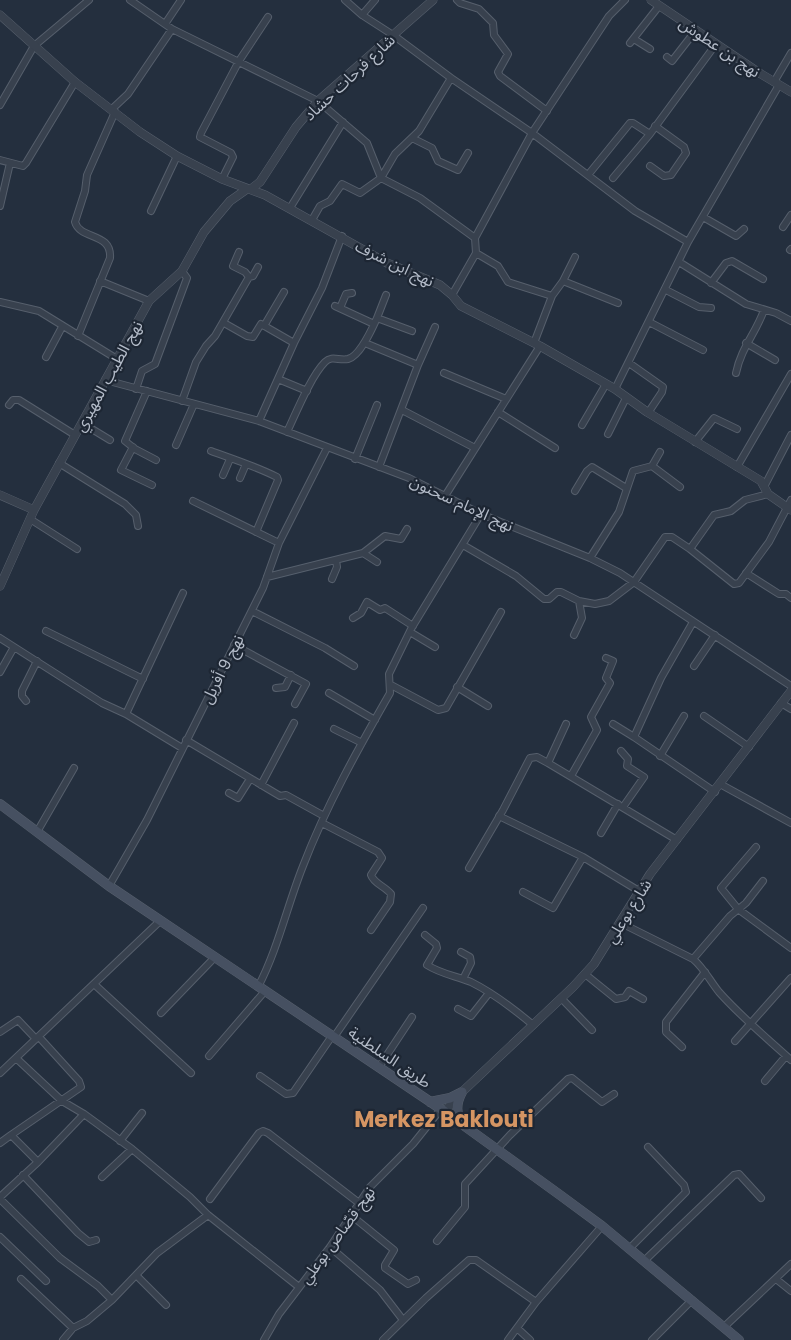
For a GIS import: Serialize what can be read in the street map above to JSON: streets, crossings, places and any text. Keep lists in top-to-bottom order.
{
  "streets": {
    "main road": ["طريق السلطنية"],
    "street": [
      "نهج بن عطوش",
      "شارع فرحات حشاد",
      "نهج ابن شرف",
      "نهج الطيب المهيري",
      "نهج الإمام سحنون",
      "نهج 9 أفريل",
      "شارع بوعلي",
      "نهج قصّاص بوعلي"
    ]
  },
  "crossings": [
    ["شارع فرحات حشاد", "نهج ابن شرف"],
    ["شارع فرحات حشاد", "نهج الطيب المهيري"],
    ["نهج ابن شرف", "نهج الطيب المهيري"],
    ["نهج الطيب المهيري", "نهج الإمام سحنون"],
    ["نهج الإمام سحنون", "نهج 9 أفريل"],
    ["نهج 9 أفريل", "طريق السلطنية"],
    ["شارع بوعلي", "طريق السلطنية"],
    ["شارع بوعلي", "نهج قصّاص بوعلي"],
    ["طريق السلطنية", "نهج قصّاص بوعلي"]
  ],
  "districts": ["Merkez Baklouti"]
}
